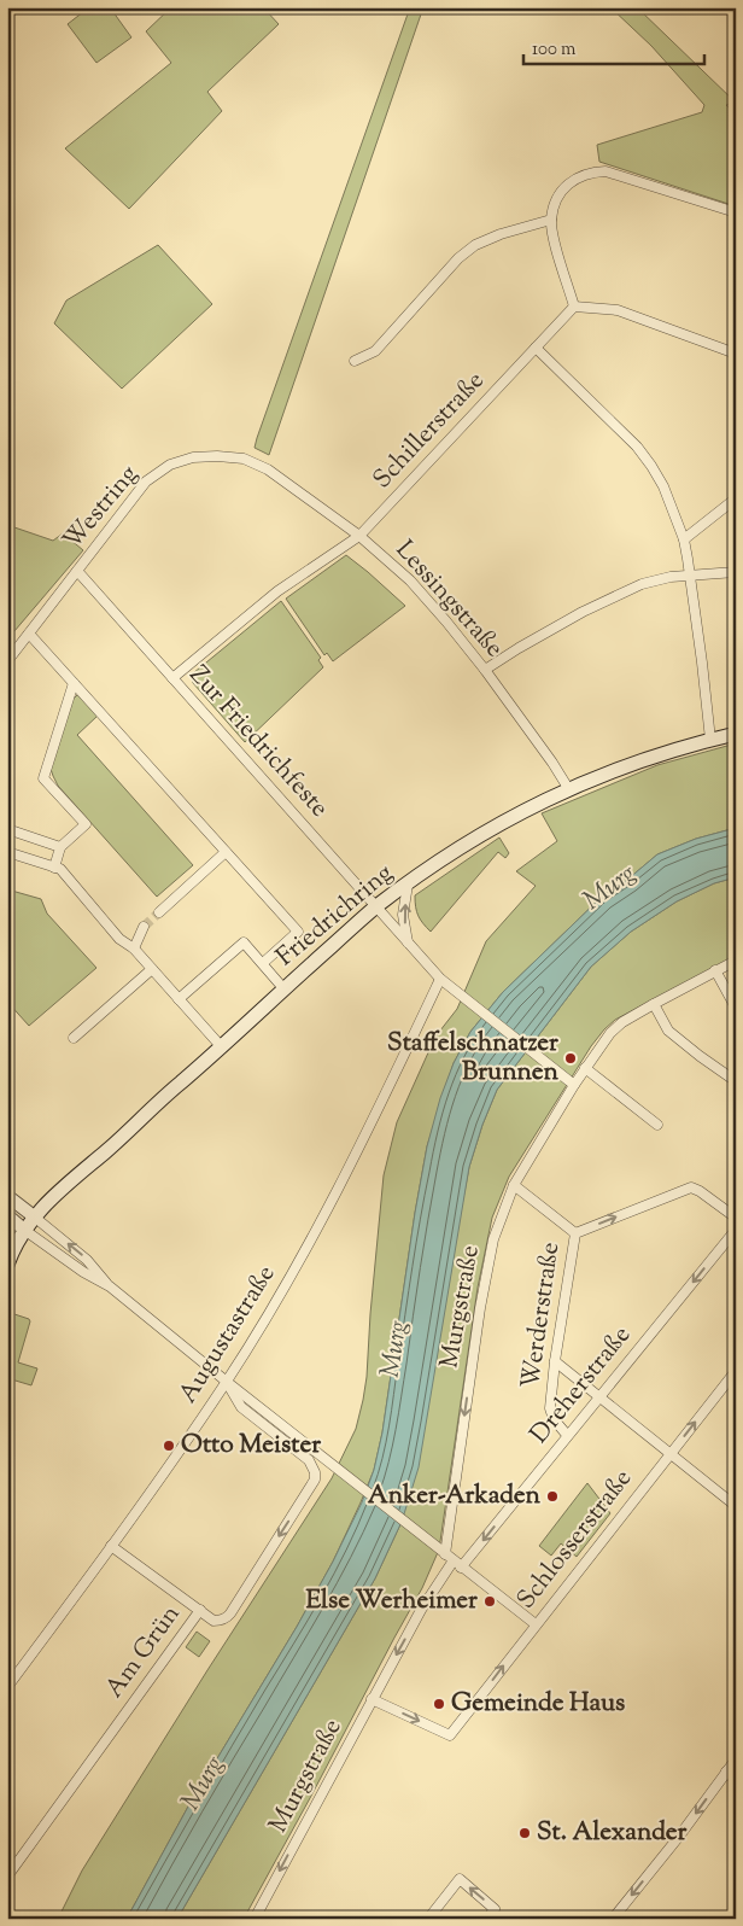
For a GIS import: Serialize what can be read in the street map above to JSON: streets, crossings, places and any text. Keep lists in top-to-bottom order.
{
  "streets": {
    "main road": ["Friedrichring"],
    "street": [
      "Schillerstraße",
      "Westring",
      "Lessingstraße",
      "Zur Friedrichfeste",
      "Murgstraße",
      "Werderstraße",
      "Augustastraße",
      "Dreherstraße",
      "Schlosserstraße",
      "Am Grün"
    ]
  },
  "crossings": [
    ["Schillerstraße", "Lessingstraße"],
    ["Schillerstraße", "Zur Friedrichfeste"],
    ["Westring", "Lessingstraße"],
    ["Westring", "Zur Friedrichfeste"],
    ["Lessingstraße", "Friedrichring"],
    ["Zur Friedrichfeste", "Friedrichring"],
    ["Zur Friedrichfeste", "Murgstraße"],
    ["Zur Friedrichfeste", "Augustastraße"],
    ["Murgstraße", "Werderstraße"],
    ["Murgstraße", "Dreherstraße"],
    ["Murgstraße", "Schlosserstraße"],
    ["Werderstraße", "Dreherstraße"],
    ["Augustastraße", "Am Grün"]
  ],
  "one_way": ["Murgstraße", "Dreherstraße", "Schlosserstraße"],
  "water": ["Murg"],
  "places": [
    "Staffelschnatzer Brunnen",
    "Otto Meister",
    "Anker-Arkaden",
    "Else Werheimer",
    "Gemeinde Haus",
    "St. Alexander"
  ],
  "scale_bar": "100 m"
}
